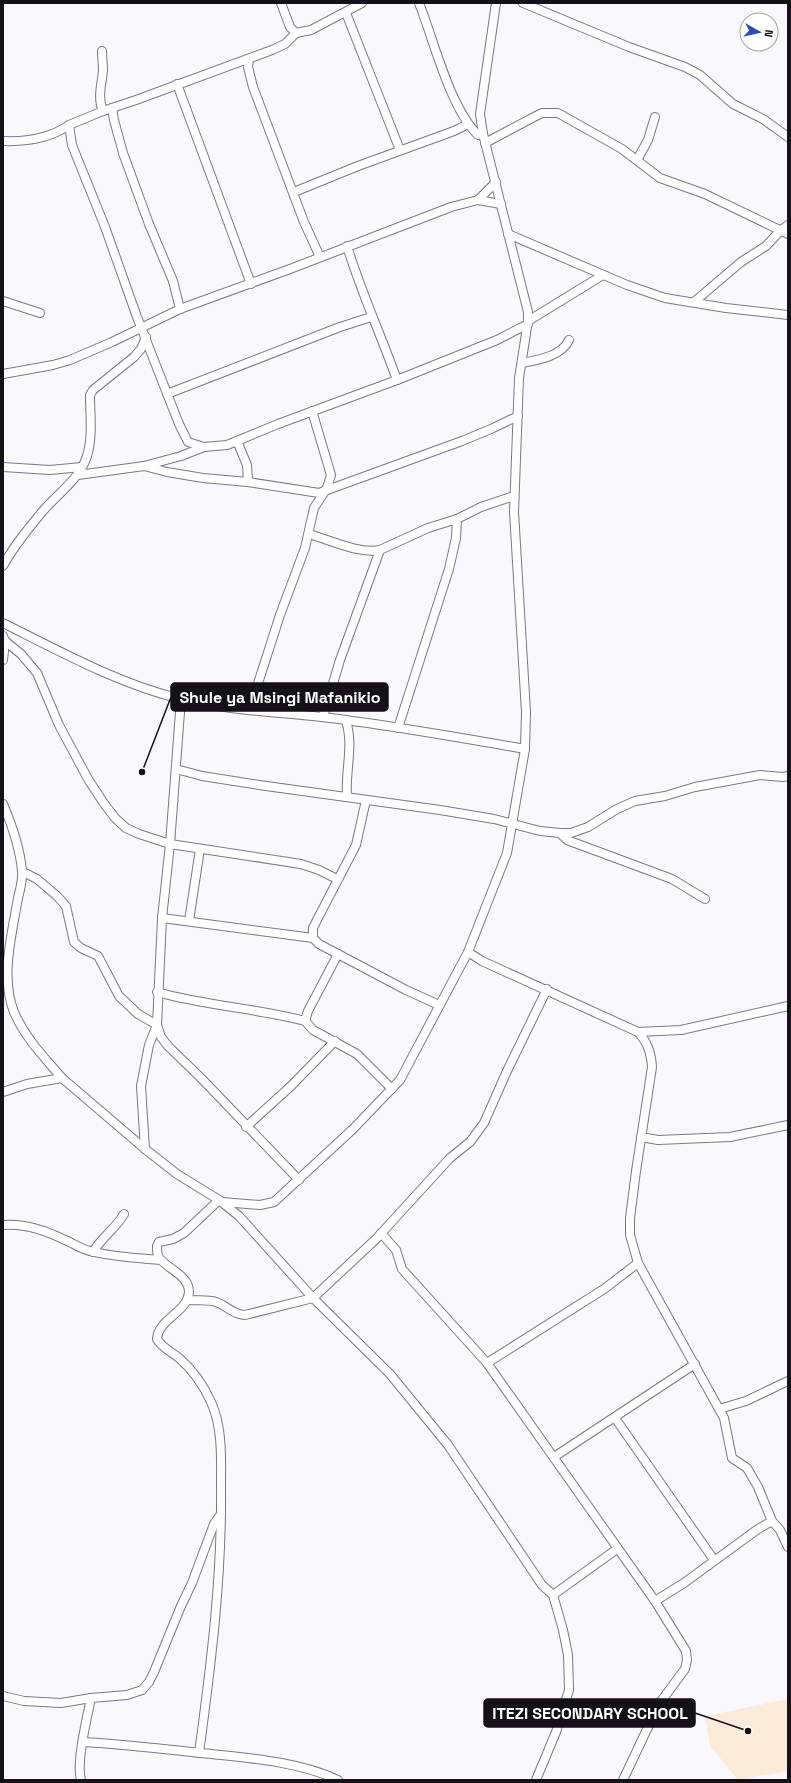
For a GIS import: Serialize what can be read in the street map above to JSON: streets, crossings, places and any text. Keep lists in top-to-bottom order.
{
  "places": ["Shule ya Msingi Mafanikio", "ITEZI SECONDARY SCHOOL"],
  "north": "right"
}
